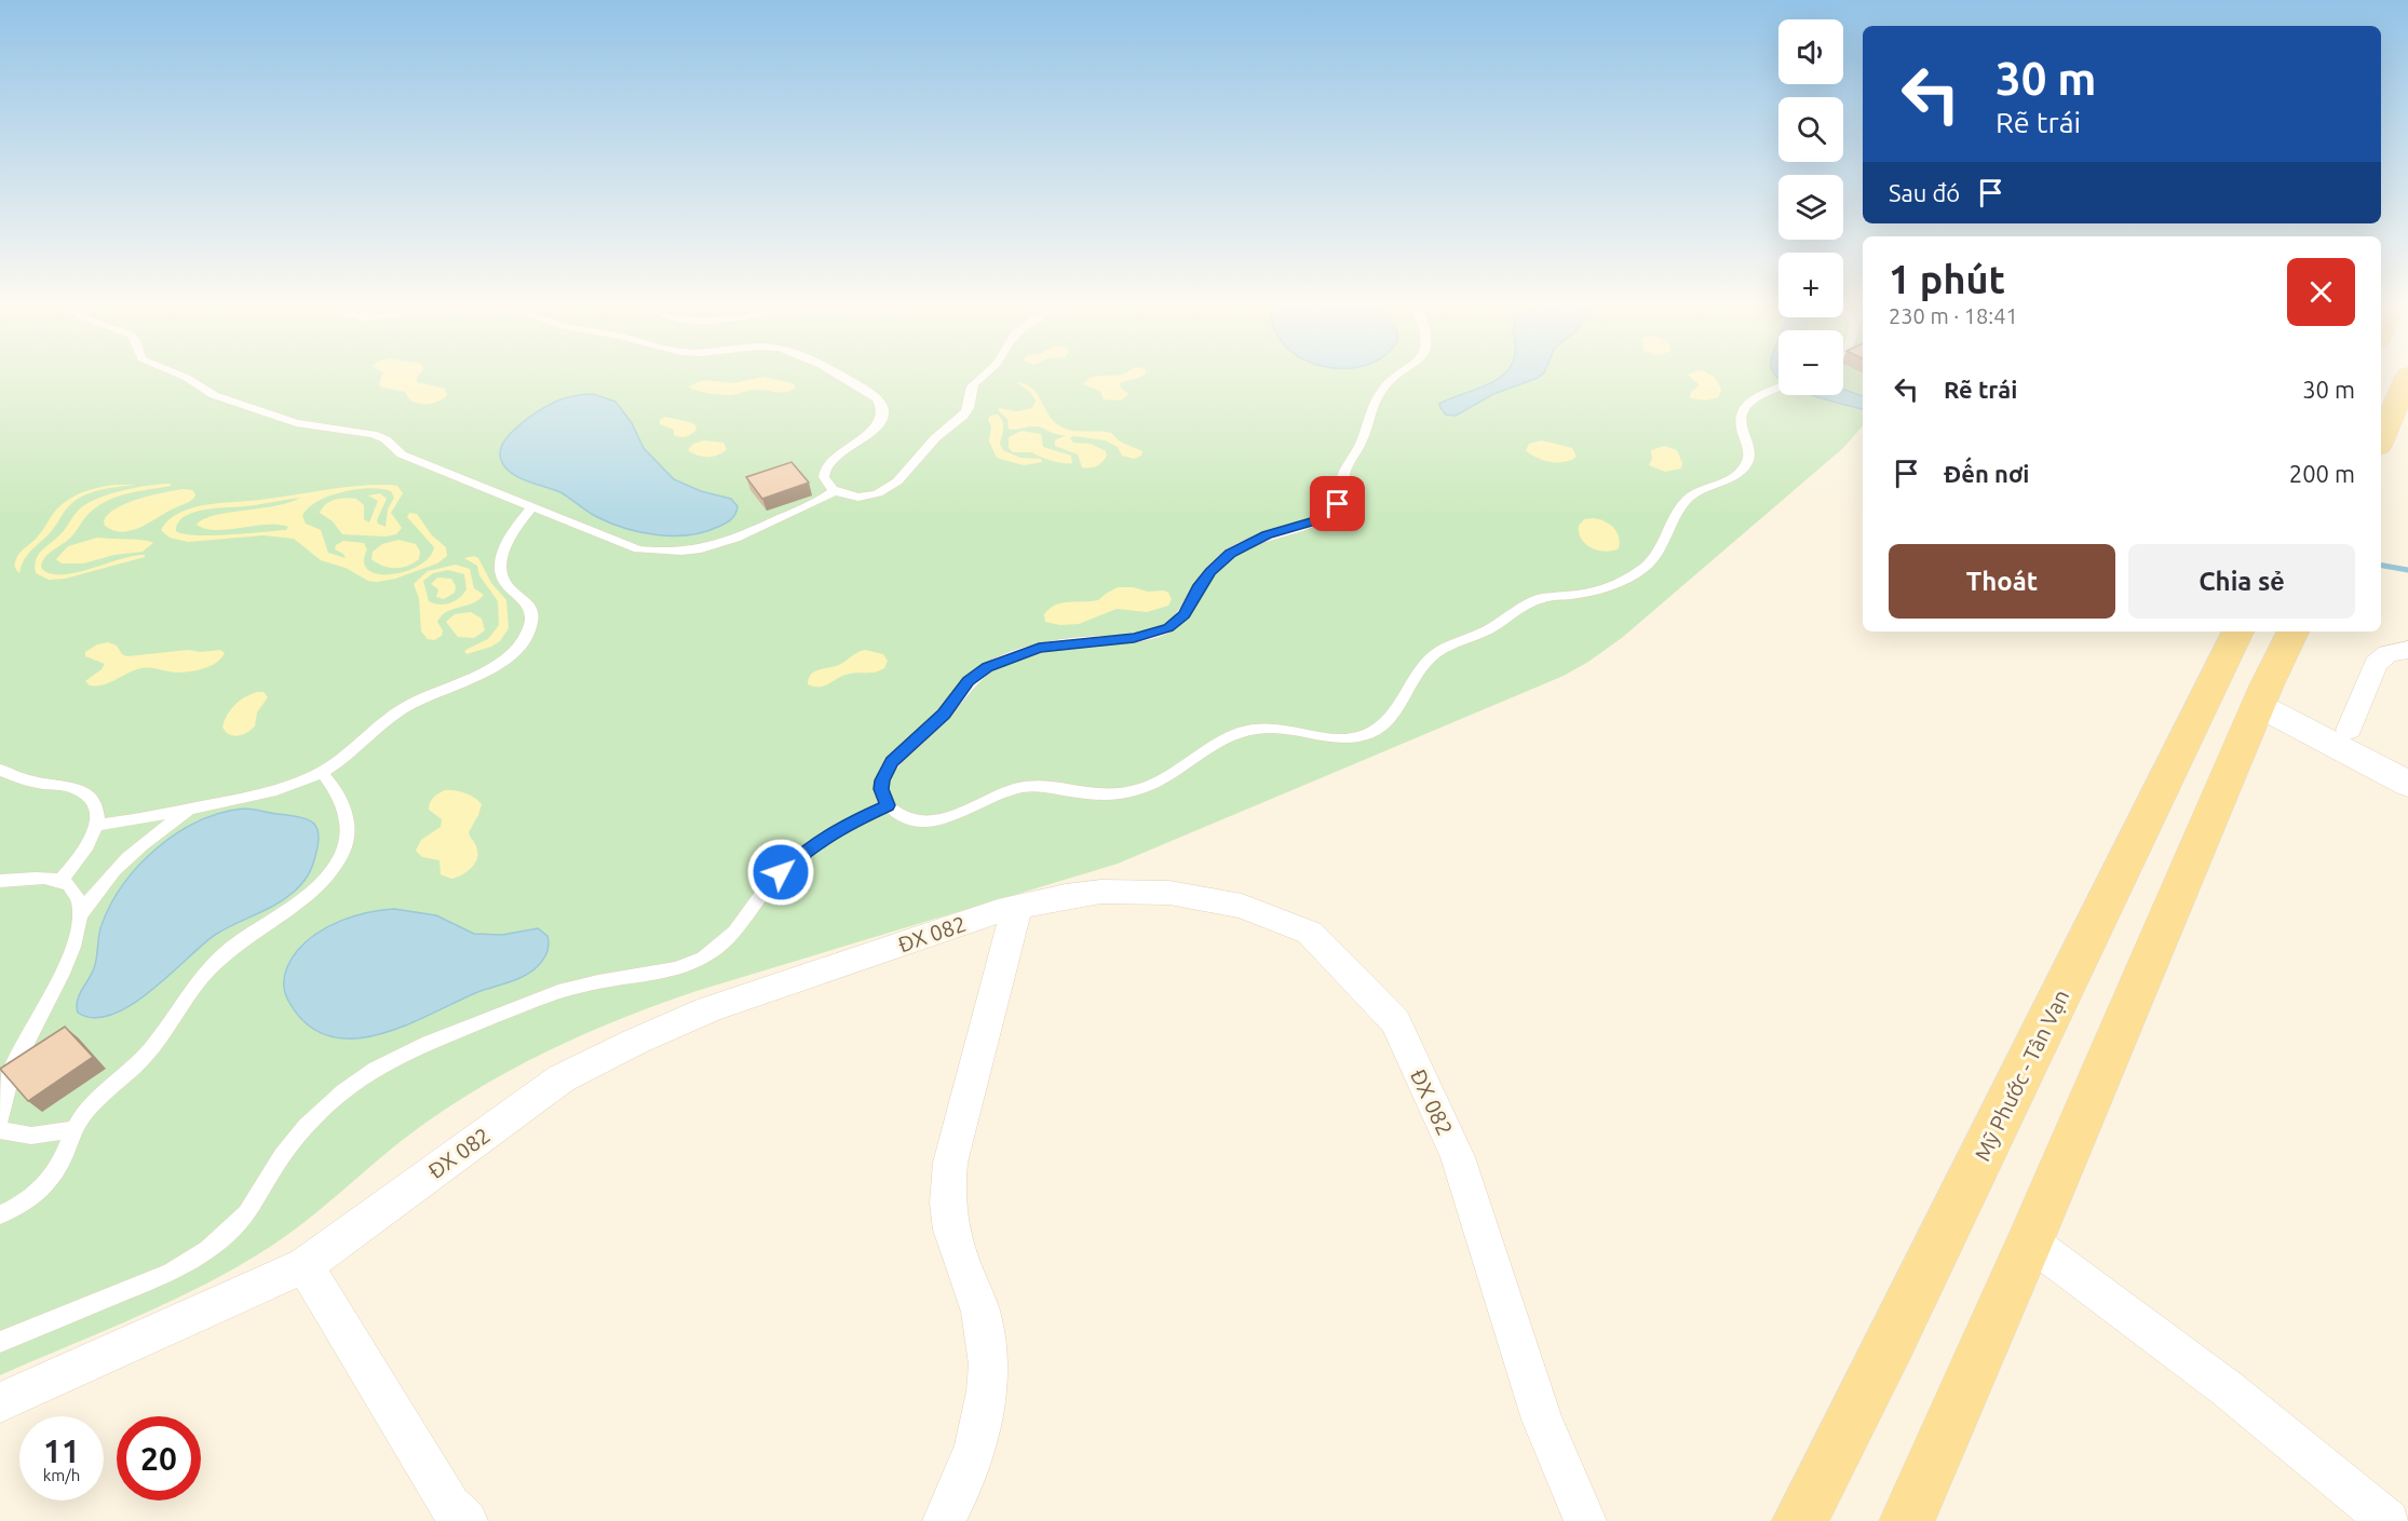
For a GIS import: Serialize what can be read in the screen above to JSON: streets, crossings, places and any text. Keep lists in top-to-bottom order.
{
  "streets": {
    "main road": ["Mỹ Phước - Tân Vạn"],
    "street": ["ĐX 082"]
  },
  "page": {
    "map_buttons": ["+", "−"],
    "turn": ["30 m", "Rẽ trái"],
    "then": "Sau đó",
    "heading": ["1 phút", "230 m · 18:41"],
    "list": [
      {
        "name": "Rẽ trái",
        "value": "30 m"
      },
      {
        "name": "Đến nơi",
        "value": "200 m"
      }
    ],
    "buttons": ["Thoát", "Chia sẻ"],
    "speed": "11 km/h",
    "limit": "20"
  }
}
